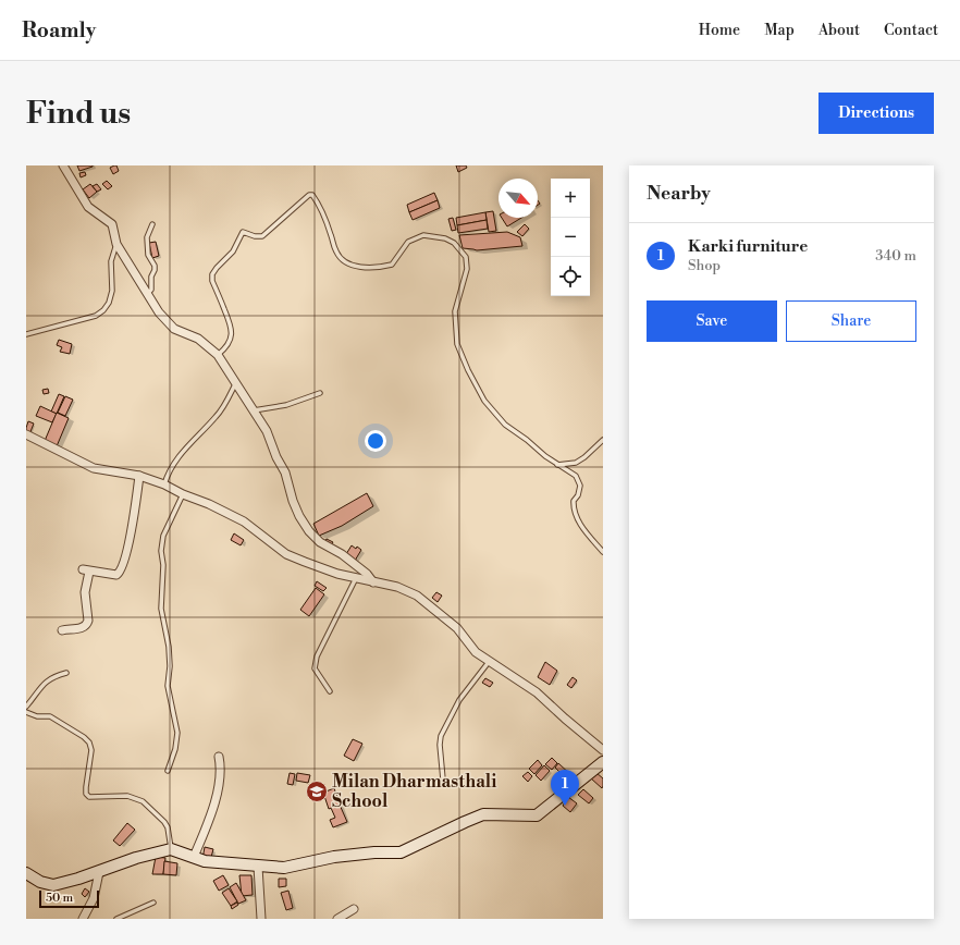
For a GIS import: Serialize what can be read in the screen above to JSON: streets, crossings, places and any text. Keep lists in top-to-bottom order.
{
  "places": {
    "school or university": ["Milan Dharmasthali School"]
  },
  "scale_bar": "50 m",
  "north": "bottom right",
  "page": {
    "header": "Roamly",
    "nav": [
      "Home",
      "Map",
      "About",
      "Contact"
    ],
    "buttons": [
      "Directions",
      ["Save", "Share"]
    ],
    "title": "Find us",
    "heading": "Nearby",
    "map_buttons": ["+", "−"],
    "list": [
      {
        "mark": "1",
        "name": "Karki furniture",
        "note": "Shop",
        "value": "340 m"
      }
    ],
    "pins": "1",
    "scale": "50 m"
  }
}
